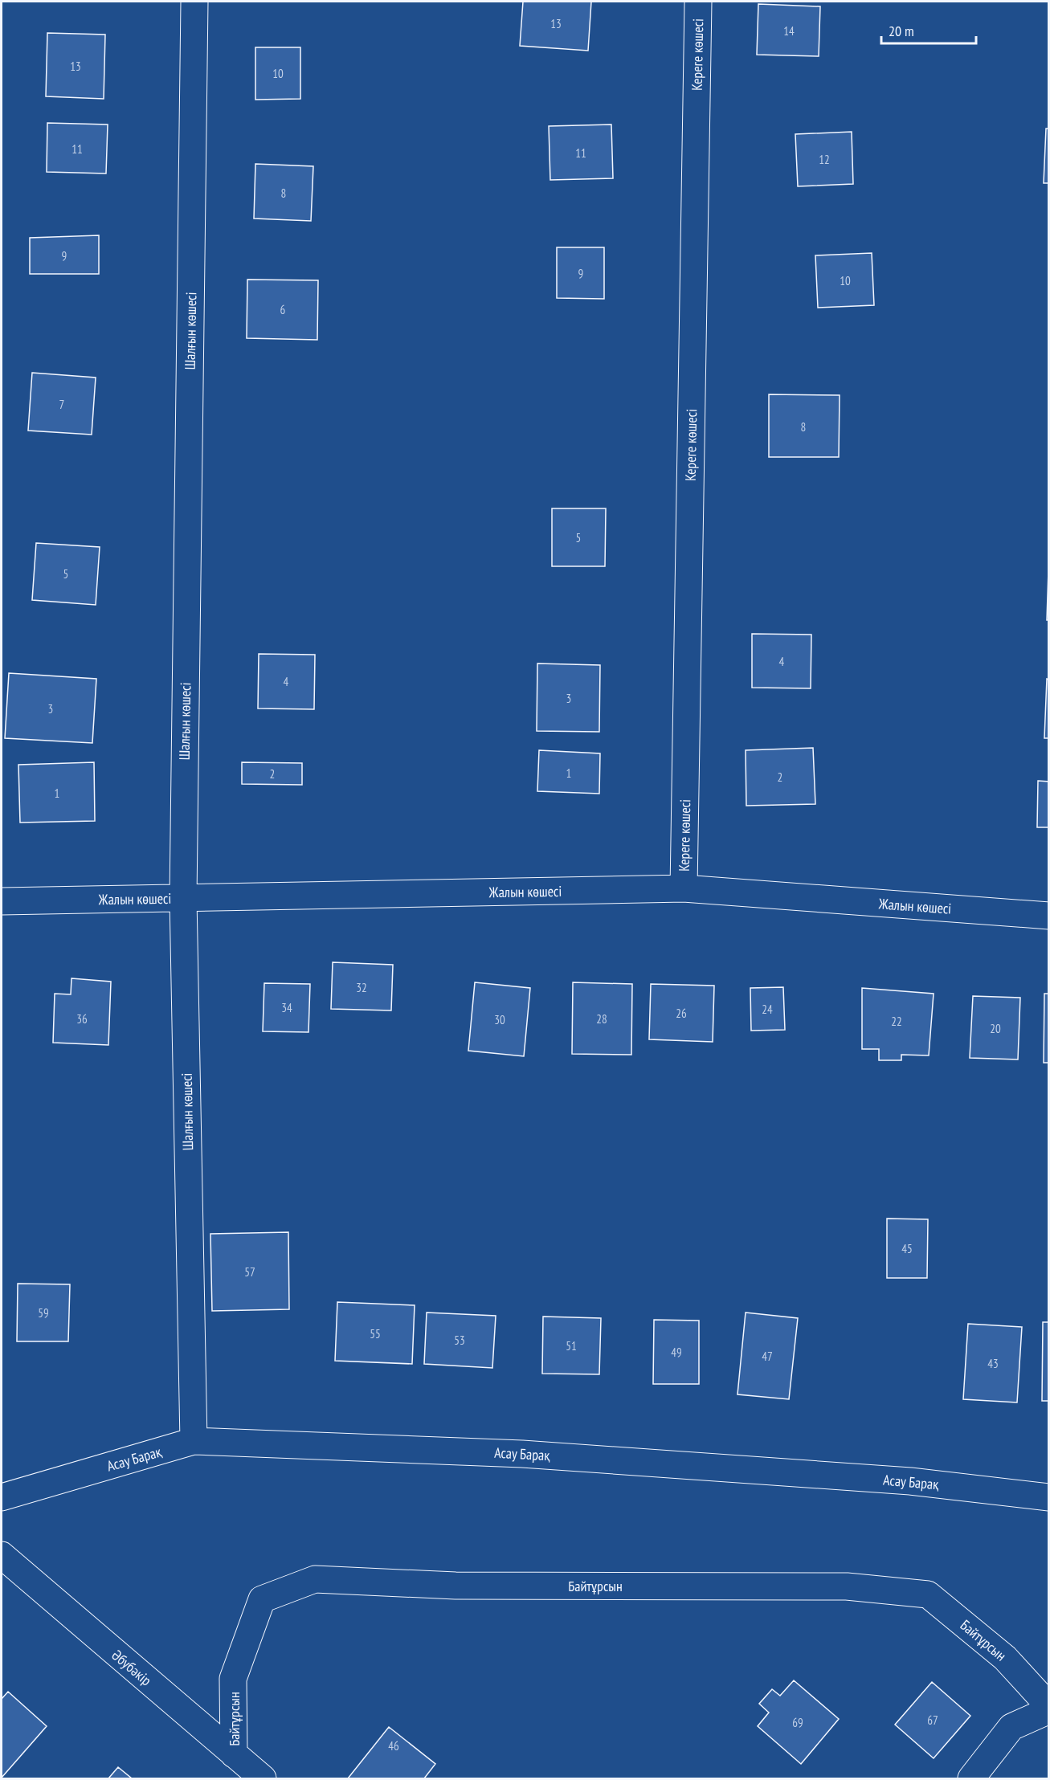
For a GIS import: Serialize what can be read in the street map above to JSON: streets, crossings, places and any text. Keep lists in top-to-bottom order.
{
  "streets": {
    "street": [
      "Кереге көшесі",
      "Шалғын көшесі",
      "Жалын көшесі",
      "Асау Барақ",
      "Байтұрсын",
      "Әбубәкір"
    ]
  },
  "crossings": [
    ["Кереге көшесі", "Жалын көшесі"],
    ["Шалғын көшесі", "Жалын көшесі"],
    ["Шалғын көшесі", "Асау Барақ"],
    ["Байтұрсын", "Әбубәкір"]
  ],
  "house_numbers": [
    "13",
    "14",
    "13",
    "10",
    "11",
    "11",
    "12",
    "8",
    "9",
    "9",
    "10",
    "6",
    "7",
    "8",
    "5",
    "5",
    "4",
    "4",
    "3",
    "3",
    "1",
    "2",
    "2",
    "1",
    "32",
    "34",
    "24",
    "26",
    "36",
    "28",
    "30",
    "22",
    "20",
    "45",
    "57",
    "59",
    "55",
    "53",
    "51",
    "49",
    "47",
    "43",
    "67",
    "69",
    "46"
  ],
  "scale_bar": "20 m"
}
